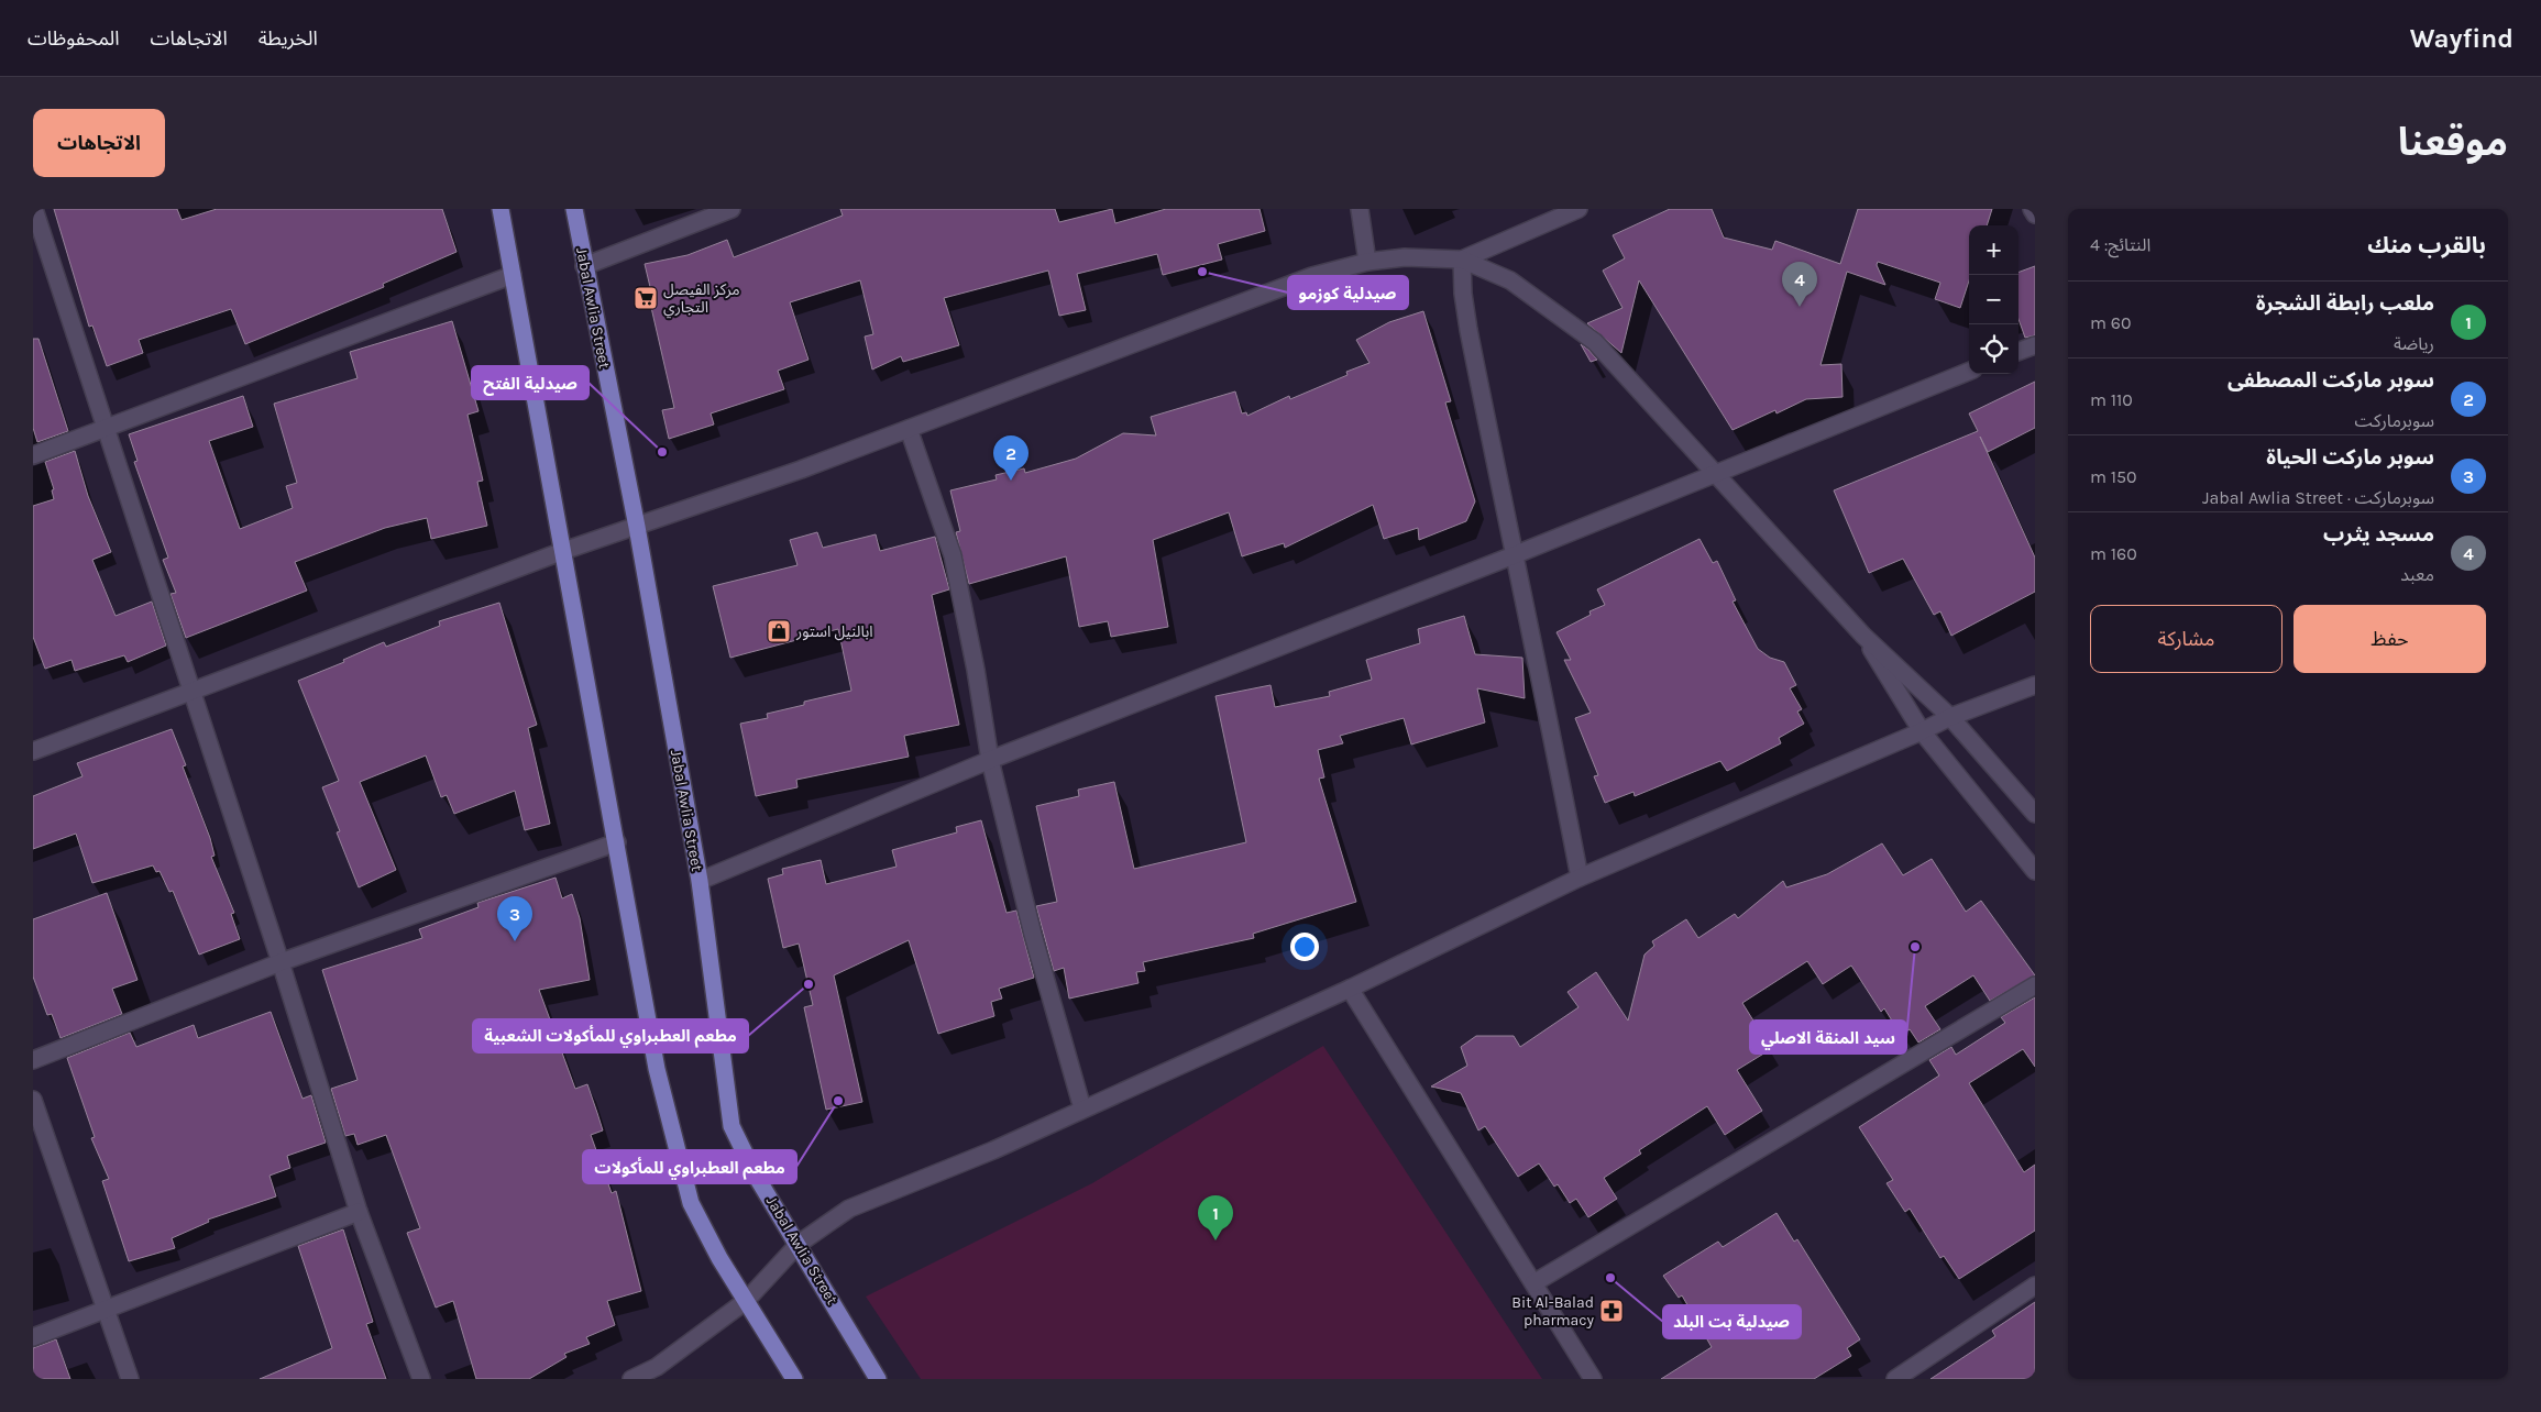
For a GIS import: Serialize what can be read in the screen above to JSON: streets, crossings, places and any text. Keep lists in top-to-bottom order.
{
  "streets": {
    "main road": ["Jabal Awlia Street"]
  },
  "places": {
    "other": [
      "صيدلية كوزمو",
      "صيدلية الفتح",
      "سيد المنقة الاصلي",
      "مطعم العطبراوي للمأكولات الشعبية",
      "مطعم العطبراوي للمأكولات",
      "صيدلية بت البلد"
    ],
    "supermarket": ["مركز الفيصل التجاري"],
    "shop": ["ابالنيل استور"],
    "pharmacy": ["Bit Al-Balad pharmacy"]
  },
  "page": {
    "header": "Wayfind",
    "nav": ["الخريطة", "الاتجاهات", "المحفوظات"],
    "title": "موقعنا",
    "buttons": [
      "الاتجاهات",
      ["حفظ", "مشاركة"]
    ],
    "heading": ["بالقرب منك", "النتائج: 4"],
    "map_buttons": ["+", "−"],
    "pins": [
      "4",
      "2",
      "3",
      "1"
    ],
    "list": [
      {
        "mark": "1",
        "name": "ملعب رابطة الشجرة",
        "note": "رياضة",
        "value": "60 m"
      },
      {
        "mark": "2",
        "name": "سوبر ماركت المصطفى",
        "note": "سوبرماركت",
        "value": "110 m"
      },
      {
        "mark": "3",
        "name": "سوبر ماركت الحياة",
        "note": "سوبرماركت · Jabal Awlia Street",
        "value": "150 m"
      },
      {
        "mark": "4",
        "name": "مسجد يثرب",
        "note": "معبد",
        "value": "160 m"
      }
    ]
  }
}
